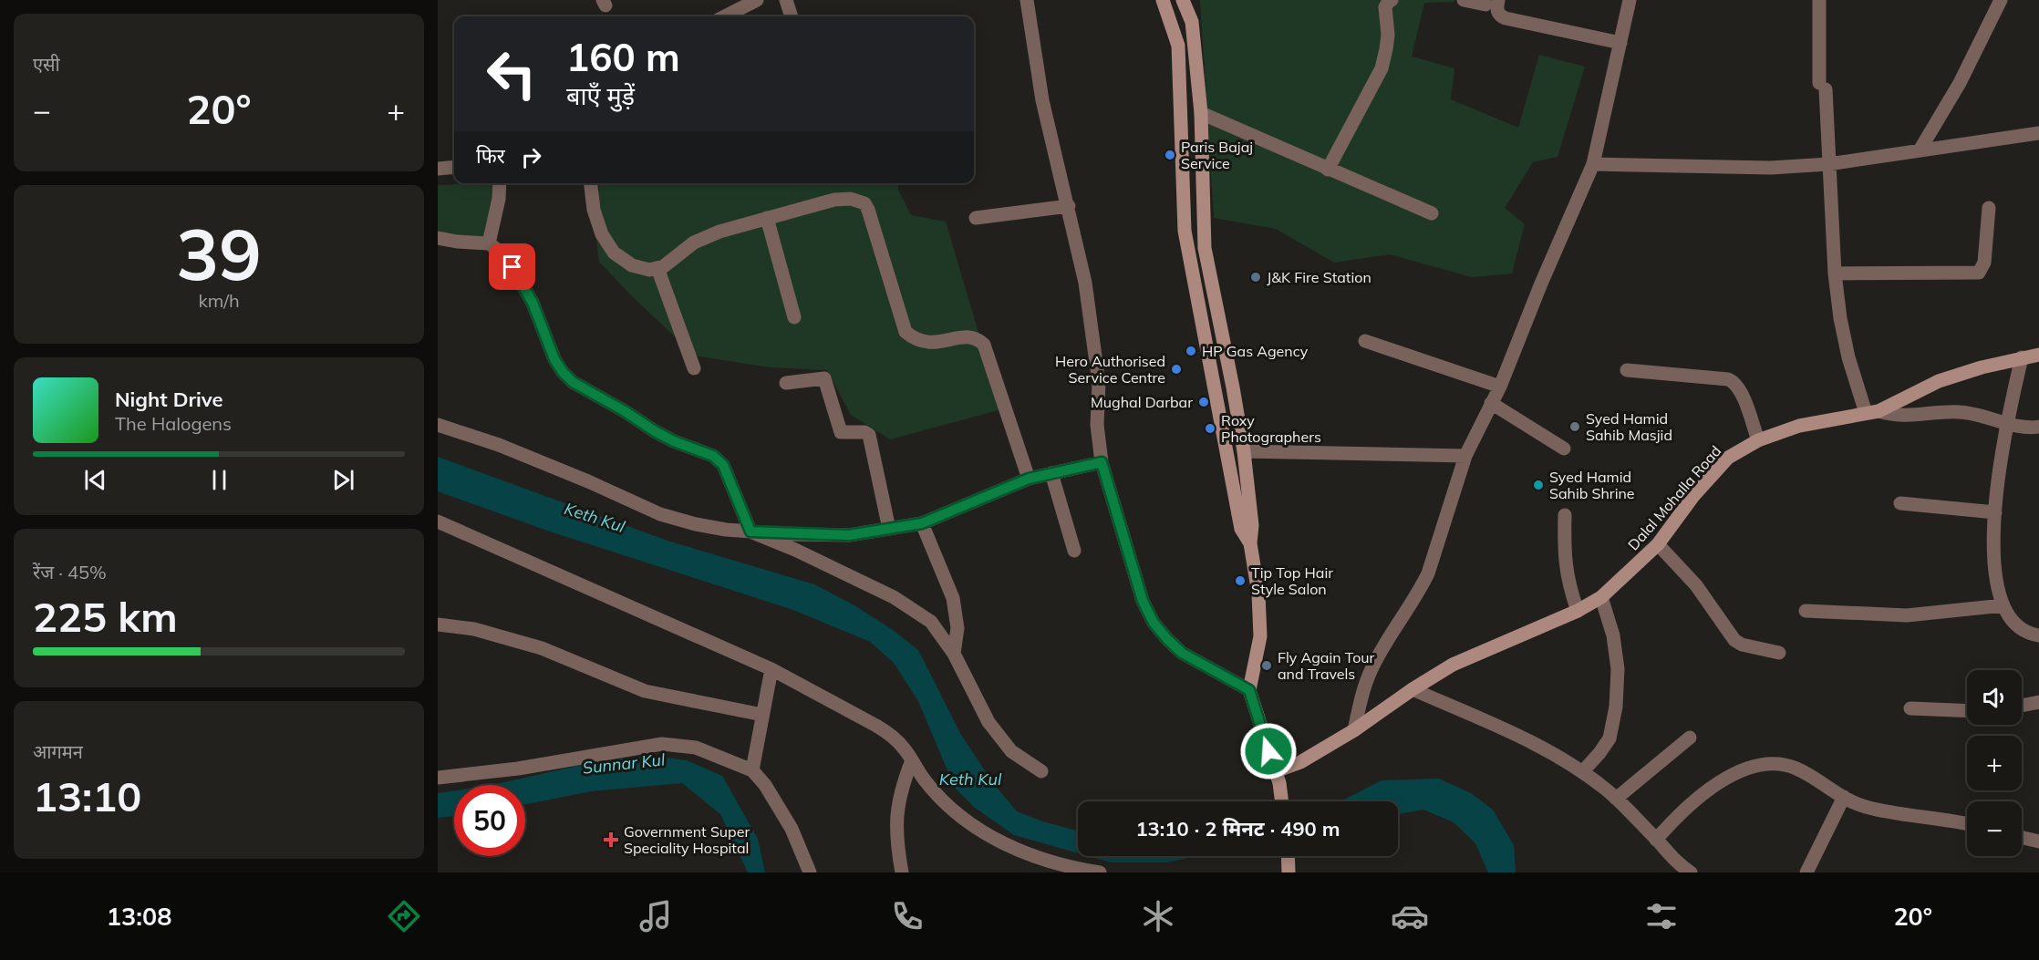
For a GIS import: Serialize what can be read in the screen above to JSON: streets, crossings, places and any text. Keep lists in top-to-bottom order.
{
  "streets": {
    "main road": ["Dalal Mohalla Road"]
  },
  "water": ["Keth Kul", "Sunnar Kul"],
  "places": {
    "other": [
      "Paris Bajaj Service",
      "J&K Fire Station",
      "HP Gas Agency",
      "Hero Authorised Service Centre",
      "Mughal Darbar",
      "Syed Hamid Sahib Masjid",
      "Roxy Photographers",
      "Syed Hamid Sahib Shrine",
      "Tip Top Hair Style Salon",
      "Fly Again Tour and Travels"
    ],
    "health": ["Government Super Speciality Hospital"]
  },
  "page": {
    "tile": [
      "एसी",
      ["39", "km/h"],
      ["रेंज · 45%", "225 km"],
      ["आगमन", "13:10"]
    ],
    "turn": ["160 m", "बाएँ मुड़ें"],
    "heat": ["−", "20°", "+"],
    "then": "फिर",
    "song": ["Night Drive", "The Halogens"],
    "map_buttons": ["+", "−"],
    "limit": "50",
    "trip": "13:10 · 2 मिनट · 490 m",
    "tabs": ["13:08", "20°"]
  }
}
